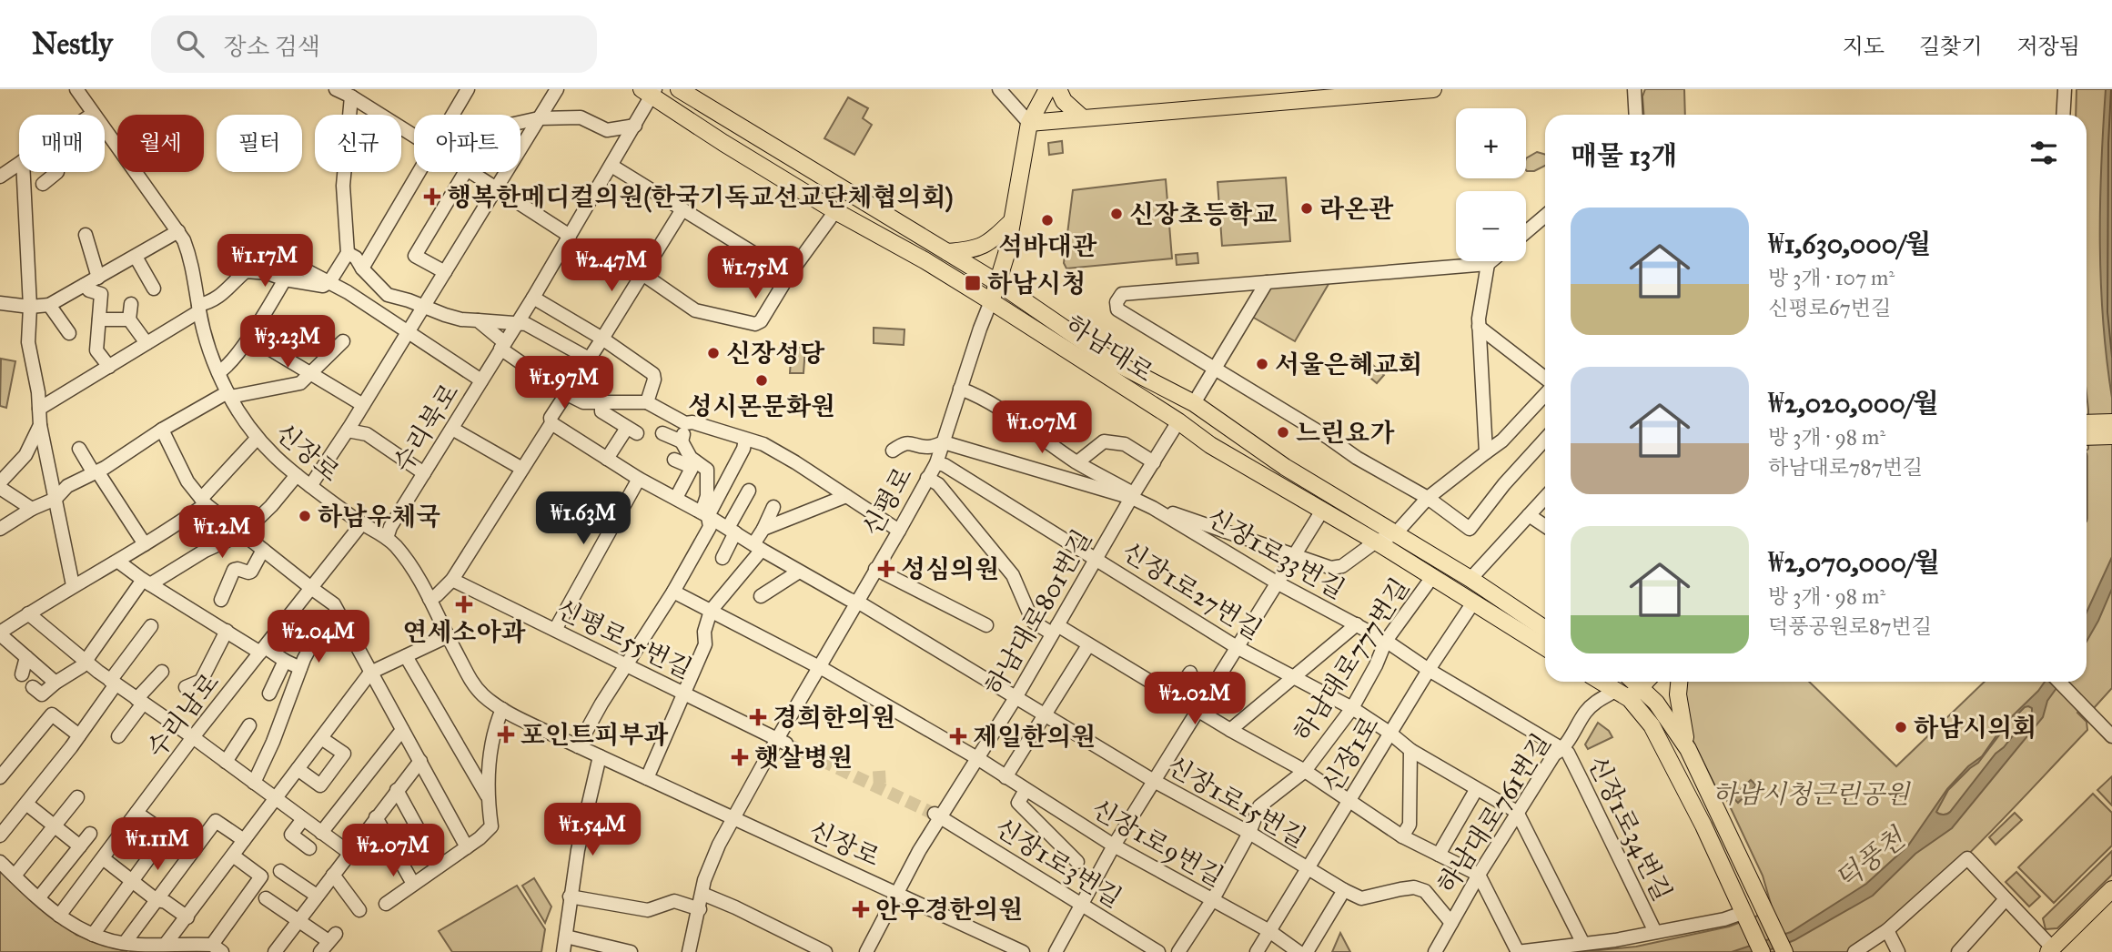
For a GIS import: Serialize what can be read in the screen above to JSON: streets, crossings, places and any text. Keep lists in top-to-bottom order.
{
  "streets": {
    "main road": ["하남대로", "신평로"],
    "street": [
      "수리북로",
      "신장로",
      "신장1로33번길",
      "신장1로27번길",
      "하남대로801번길",
      "신평로55번길",
      "하남대로777번길",
      "수리남로",
      "신장1로",
      "신장1로15번길",
      "하남대로761번길",
      "신장1로34번길",
      "신장1로9번길",
      "신장1로3번길"
    ]
  },
  "crossings": [
    ["하남대로", "수리북로"],
    ["하남대로", "신평로"],
    ["하남대로", "하남대로801번길"],
    ["하남대로", "하남대로777번길"],
    ["하남대로", "신장1로"],
    ["수리북로", "신장로"],
    ["신장로", "신평로"],
    ["신장로", "하남대로801번길"],
    ["신장로", "수리남로"],
    ["신평로", "신장1로33번길"],
    ["신평로", "신장1로27번길"],
    ["신평로", "신평로55번길"],
    ["신평로", "신장1로15번길"],
    ["신평로", "신장1로9번길"],
    ["신장1로33번길", "하남대로801번길"],
    ["신장1로33번길", "하남대로777번길"],
    ["신장1로33번길", "신장1로"],
    ["신장1로33번길", "신장1로34번길"],
    ["신장1로27번길", "하남대로801번길"],
    ["신장1로27번길", "하남대로777번길"],
    ["신장1로27번길", "신장1로"],
    ["신장1로27번길", "하남대로761번길"],
    ["하남대로801번길", "신장1로15번길"],
    ["하남대로801번길", "신장1로9번길"],
    ["하남대로801번길", "신장1로3번길"],
    ["하남대로777번길", "신장1로15번길"],
    ["하남대로777번길", "신장1로9번길"],
    ["신장1로", "신장1로15번길"],
    ["신장1로", "신장1로34번길"],
    ["신장1로", "신장1로9번길"],
    ["하남대로761번길", "신장1로34번길"]
  ],
  "water": ["덕풍천"],
  "parks": ["하남시청근린공원"],
  "places": {
    "health": [
      "행복한메디컬의원(한국기독교선교단체협의회)",
      "성심의원",
      "연세소아과",
      "경희한의원",
      "포인트피부과",
      "제일한의원",
      "햇살병원",
      "안우경한의원"
    ],
    "other": [
      "라온관",
      "신장초등학교",
      "석바대관",
      "신장성당",
      "서울은혜교회",
      "성시몬문화원",
      "느린요가",
      "하남우체국",
      "하남시의회"
    ],
    "transit": ["하남시청"]
  },
  "page": {
    "header": "Nestly",
    "search": "장소 검색",
    "nav": ["지도", "길찾기", "저장됨"],
    "map_buttons": ["+", "−"],
    "chip": [
      "매매",
      "월세",
      "필터",
      "신규",
      "아파트"
    ],
    "heading": "매물 13개",
    "list": [
      {
        "name": "₩1,630,000/월",
        "note": "방 3개 · 107 m² · 신평로67번길"
      },
      {
        "name": "₩2,020,000/월",
        "note": "방 3개 · 98 m² · 하남대로787번길"
      },
      {
        "name": "₩2,070,000/월",
        "note": "방 3개 · 98 m² · 덕풍공원로87번길"
      }
    ],
    "price": [
      "₩1.17M",
      "₩2.47M",
      "₩1.75M",
      "₩3.23M",
      "₩1.97M",
      "₩1.07M",
      "₩1.63M",
      "₩1.2M",
      "₩2.04M",
      "₩2.02M",
      "₩1.54M",
      "₩1.11M",
      "₩2.07M"
    ]
  }
}
